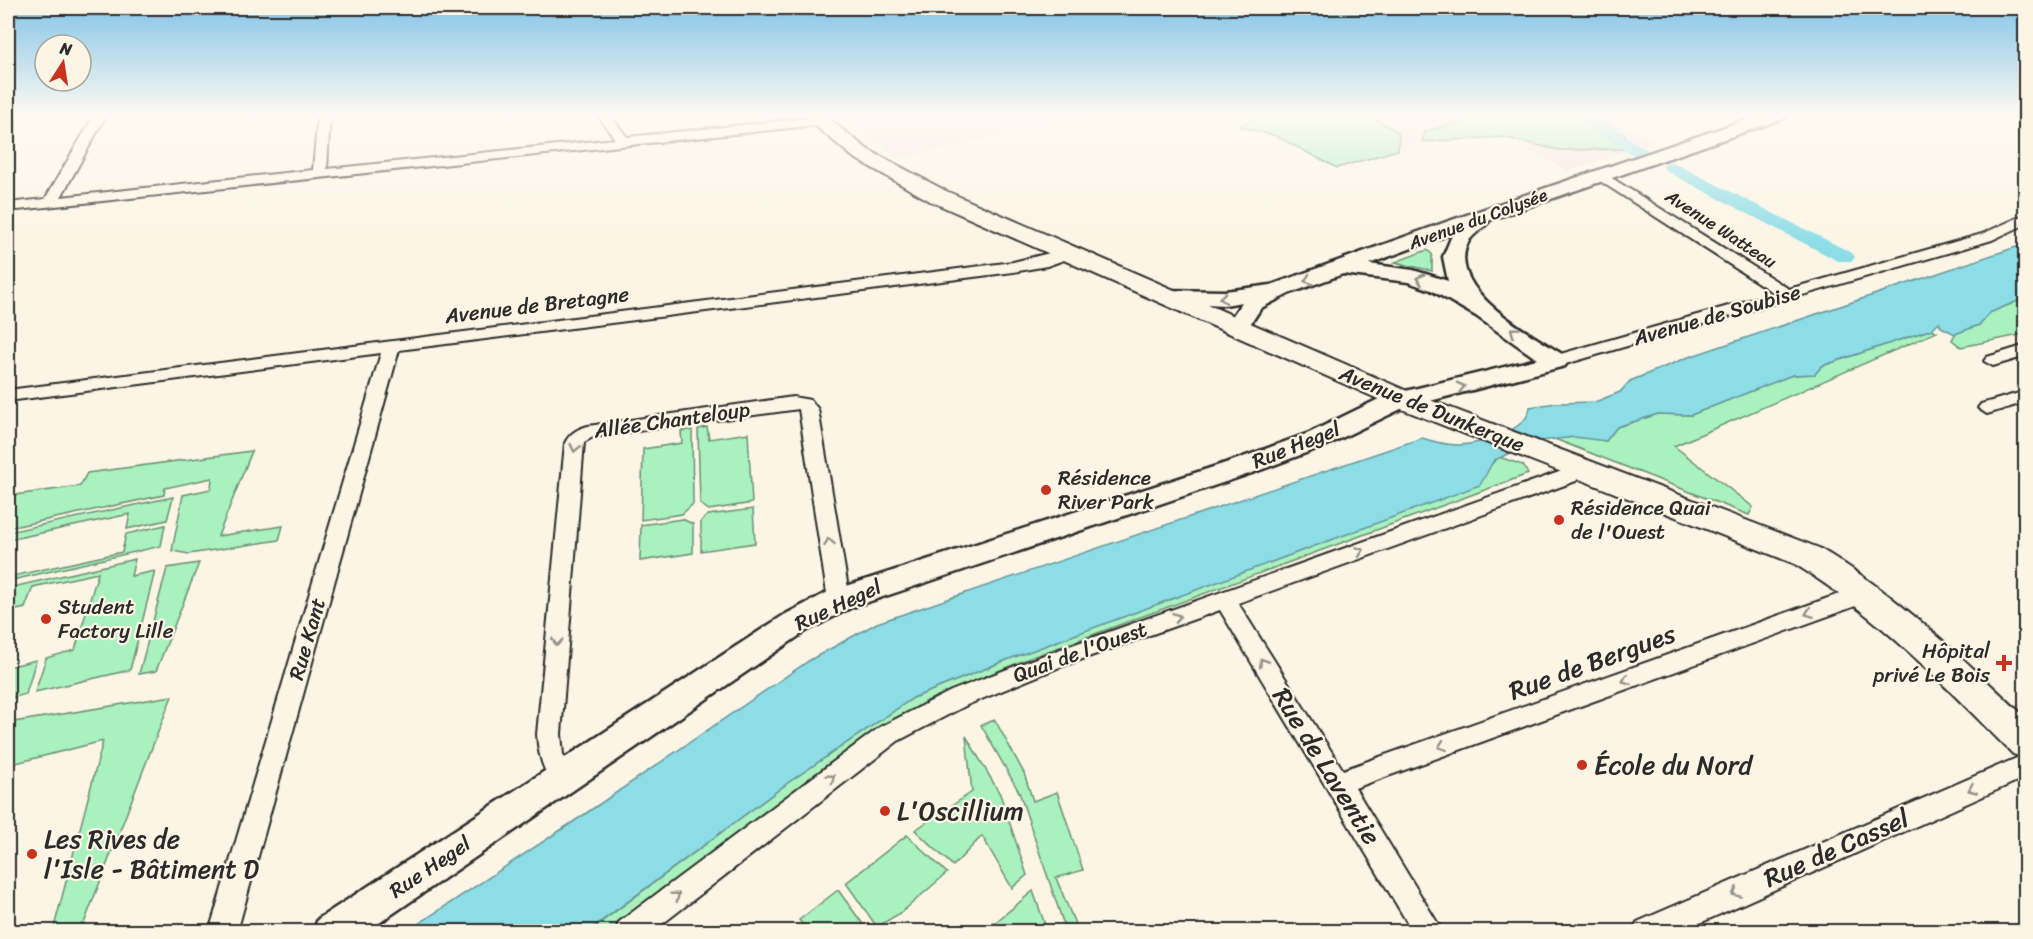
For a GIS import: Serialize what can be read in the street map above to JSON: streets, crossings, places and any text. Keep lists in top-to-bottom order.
{
  "streets": {
    "main road": ["Avenue de Dunkerque"],
    "street": [
      "Avenue du Colysée",
      "Avenue Watteau",
      "Avenue de Bretagne",
      "Avenue de Soubise",
      "Allée Chanteloup",
      "Rue Hegel",
      "Rue Kant",
      "Quai de l'Ouest",
      "Rue de Bergues",
      "Rue de Laventie",
      "Rue de Cassel"
    ]
  },
  "crossings": [
    ["Avenue du Colysée", "Avenue Watteau"],
    ["Avenue du Colysée", "Avenue de Dunkerque"],
    ["Avenue Watteau", "Avenue de Soubise"],
    ["Avenue de Bretagne", "Avenue de Dunkerque"],
    ["Avenue de Bretagne", "Rue Kant"],
    ["Avenue de Soubise", "Avenue de Dunkerque"],
    ["Avenue de Soubise", "Rue Hegel"],
    ["Avenue de Dunkerque", "Rue Hegel"],
    ["Avenue de Dunkerque", "Quai de l'Ouest"],
    ["Avenue de Dunkerque", "Rue de Bergues"],
    ["Allée Chanteloup", "Rue Hegel"],
    ["Quai de l'Ouest", "Rue de Laventie"],
    ["Rue de Bergues", "Rue de Laventie"]
  ],
  "one_way": [
    "Quai de l'Ouest",
    "Rue de Bergues",
    "Rue de Laventie",
    "Rue de Cassel"
  ],
  "places": {
    "other": [
      "Résidence River Park",
      "Résidence Quai de l'Ouest",
      "Student Factory Lille",
      "École du Nord",
      "L'Oscillium",
      "Les Rives de l'Isle - Bâtiment D"
    ],
    "health": ["Hôpital privé Le Bois"]
  },
  "north": "top"
}
